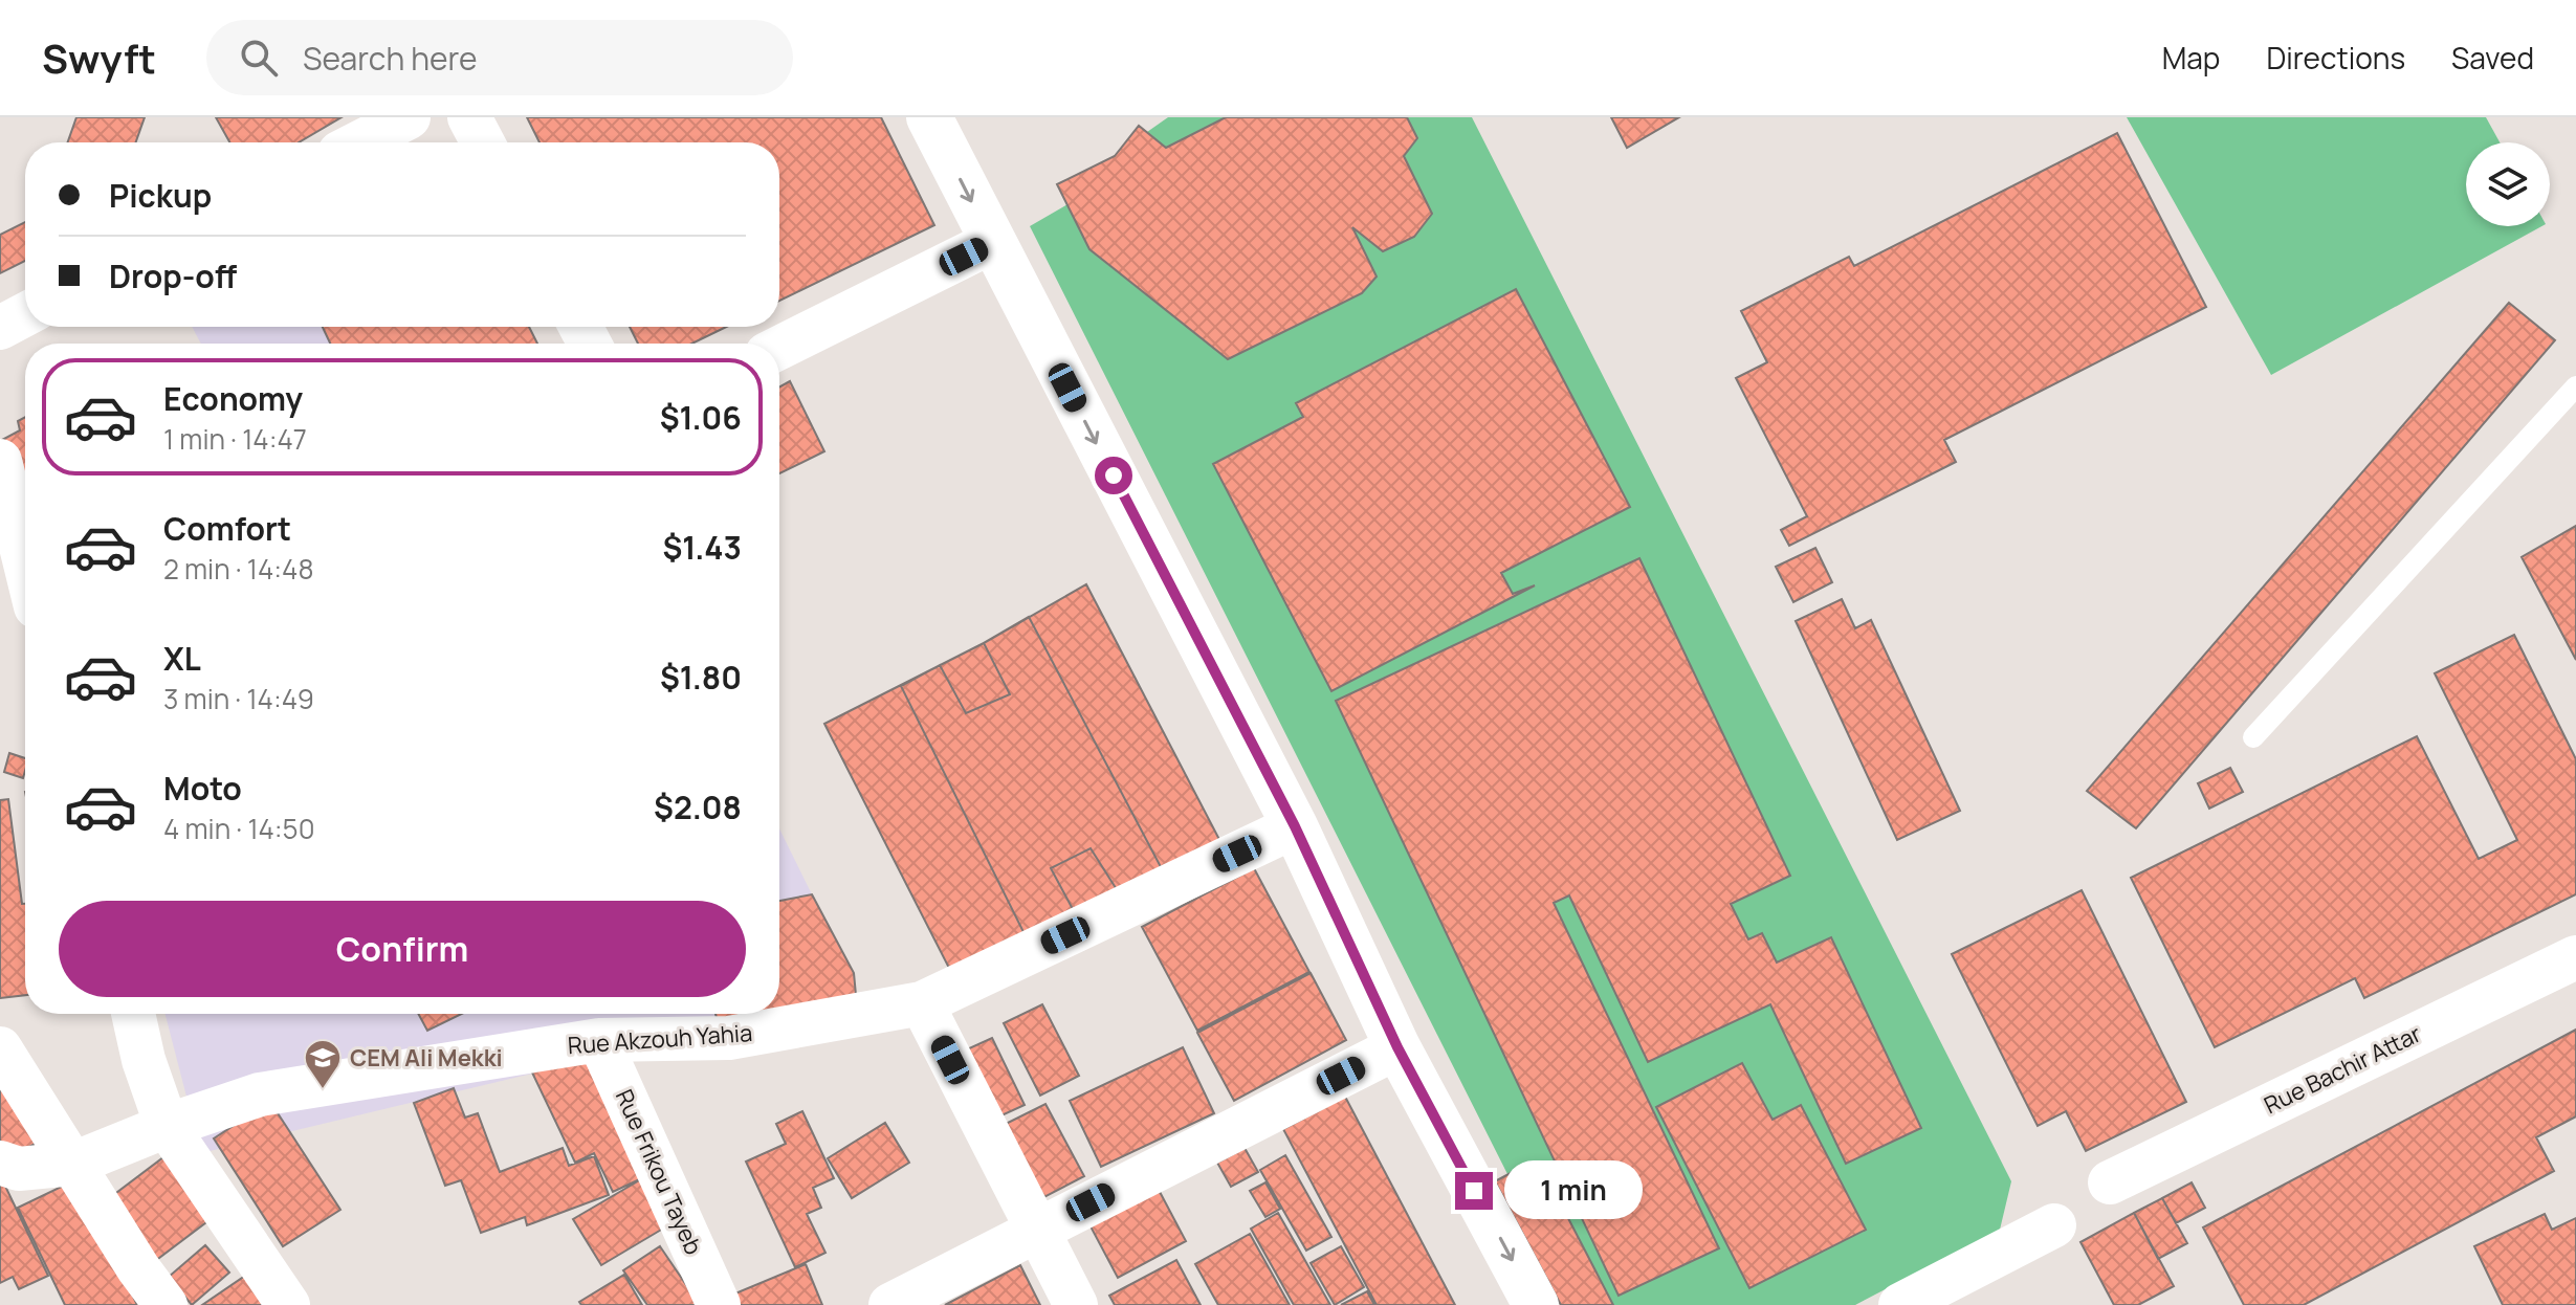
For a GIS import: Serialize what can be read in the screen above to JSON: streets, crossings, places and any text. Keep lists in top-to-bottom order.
{
  "streets": {
    "street": ["Rue Akzouh Yahia", "Rue Bachir Attar", "Rue Frikou Tayeb"]
  },
  "crossings": [
    ["Rue Akzouh Yahia", "Rue Frikou Tayeb"]
  ],
  "places": {
    "school or university": ["CEM Ali Mekki"]
  },
  "page": {
    "header": "Swyft",
    "search": "Search here",
    "nav": ["Map", "Directions", "Saved"],
    "banner": ["Pickup", "Drop-off"],
    "list": [
      {
        "name": "Economy",
        "note": "1 min · 14:47",
        "value": "$1.06"
      },
      {
        "name": "Comfort",
        "note": "2 min · 14:48",
        "value": "$1.43"
      },
      {
        "name": "XL",
        "note": "3 min · 14:49",
        "value": "$1.80"
      },
      {
        "name": "Moto",
        "note": "4 min · 14:50",
        "value": "$2.08"
      }
    ],
    "buttons": "Confirm",
    "bubble": "1 min"
  }
}
